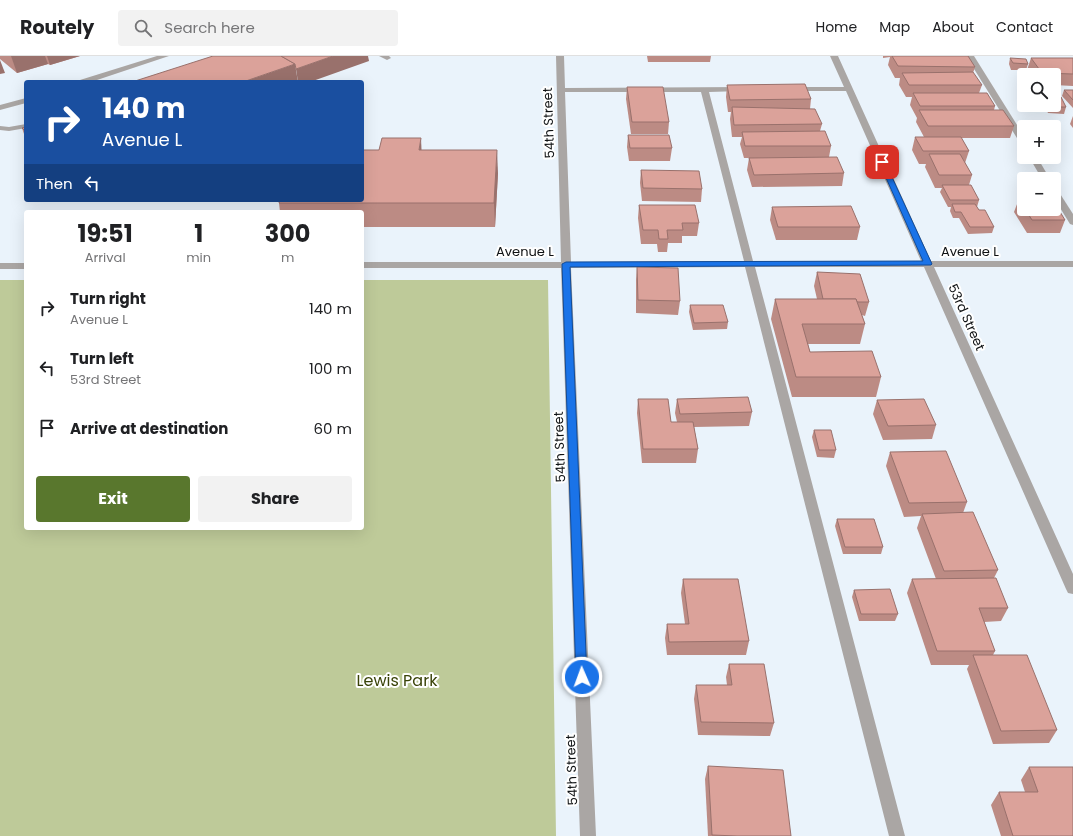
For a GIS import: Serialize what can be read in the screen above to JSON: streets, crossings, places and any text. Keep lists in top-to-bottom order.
{
  "streets": {
    "street": ["54th Street", "Avenue L", "53rd Street"]
  },
  "crossings": [
    ["54th Street", "Avenue L"],
    ["Avenue L", "53rd Street"]
  ],
  "parks": ["Lewis Park"],
  "page": {
    "header": "Routely",
    "search": "Search here",
    "nav": [
      "Home",
      "Map",
      "About",
      "Contact"
    ],
    "map_buttons": ["+", "−"],
    "turn": ["140 m", "Avenue L"],
    "then": "Then",
    "eta": [
      "19:51",
      "Arrival",
      "1",
      "min",
      "300",
      "m"
    ],
    "list": [
      {
        "name": "Turn right",
        "note": "Avenue L",
        "value": "140 m"
      },
      {
        "name": "Turn left",
        "note": "53rd Street",
        "value": "100 m"
      },
      {
        "name": "Arrive at destination",
        "value": "60 m"
      }
    ],
    "buttons": ["Exit", "Share"]
  }
}
